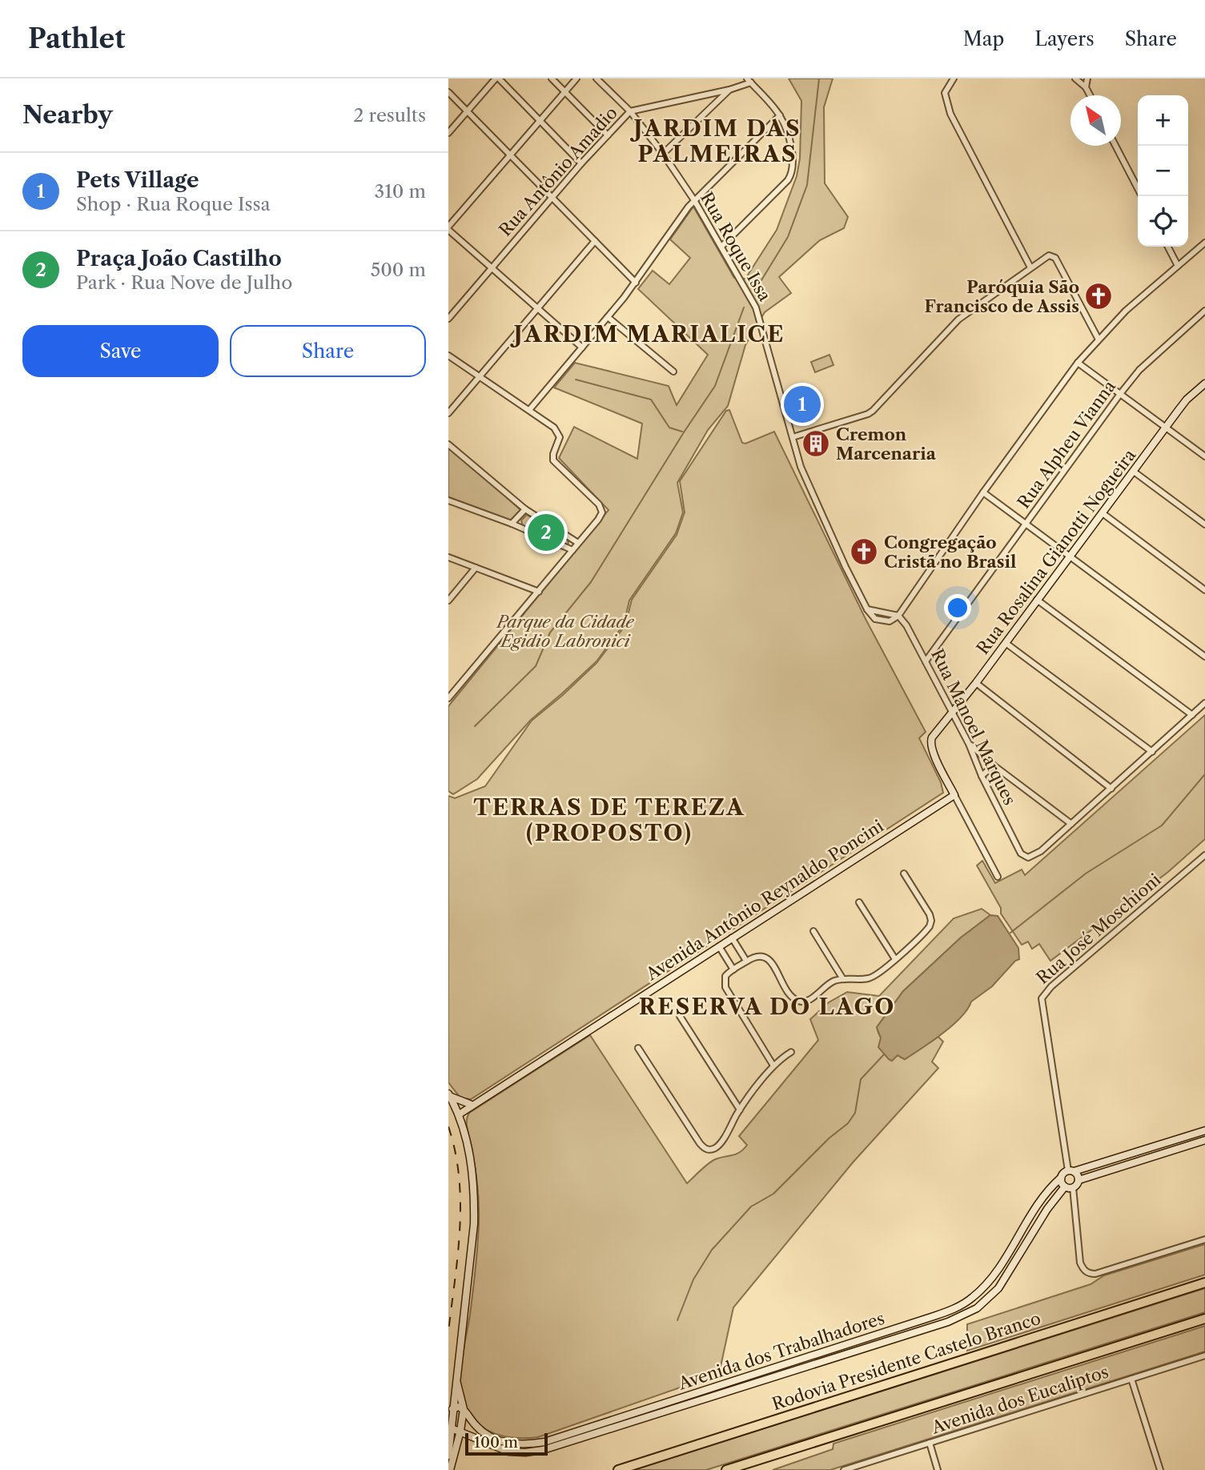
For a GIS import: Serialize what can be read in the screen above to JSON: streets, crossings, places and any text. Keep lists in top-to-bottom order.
{
  "streets": {
    "highway": ["Rodovia Presidente Castelo Branco"],
    "street": [
      "Rua Antônio Amadio",
      "Rua Roque Issa",
      "Rua Alpheu Vianna",
      "Rua Rosalina Gianotti Nogueira",
      "Rua Manoel Marques",
      "Avenida Antônio Reynaldo Poncini",
      "Rua José Moschioni",
      "Avenida dos Trabalhadores",
      "Avenida dos Eucaliptos"
    ]
  },
  "crossings": [
    ["Rua Antônio Amadio", "Rua Roque Issa"],
    ["Rua Roque Issa", "Rua Manoel Marques"],
    ["Rua Alpheu Vianna", "Rua Manoel Marques"],
    ["Rua Rosalina Gianotti Nogueira", "Rua Manoel Marques"],
    ["Rua Rosalina Gianotti Nogueira", "Avenida Antônio Reynaldo Poncini"],
    ["Rua José Moschioni", "Avenida dos Trabalhadores"]
  ],
  "districts": [
    "JARDIM DAS PALMEIRAS",
    "JARDIM MARIALICE",
    "TERRAS DE TEREZA (PROPOSTO)",
    "RESERVA DO LAGO"
  ],
  "parks": ["Parque da Cidade Egidio Labronici"],
  "places": {
    "church": ["Paróquia São Francisco de Assis", "Congregação Cristã no Brasil"],
    "building": ["Cremon Marcenaria"]
  },
  "scale_bar": "100 m",
  "north": "top left",
  "page": {
    "header": "Pathlet",
    "nav": ["Map", "Layers", "Share"],
    "heading": ["Nearby", "2 results"],
    "map_buttons": ["+", "−"],
    "list": [
      {
        "mark": "1",
        "name": "Pets Village",
        "note": "Shop · Rua Roque Issa",
        "value": "310 m"
      },
      {
        "mark": "2",
        "name": "Praça João Castilho",
        "note": "Park · Rua Nove de Julho",
        "value": "500 m"
      }
    ],
    "buttons": ["Save", "Share"],
    "pins": ["1", "2"],
    "scale": "100 m"
  }
}
